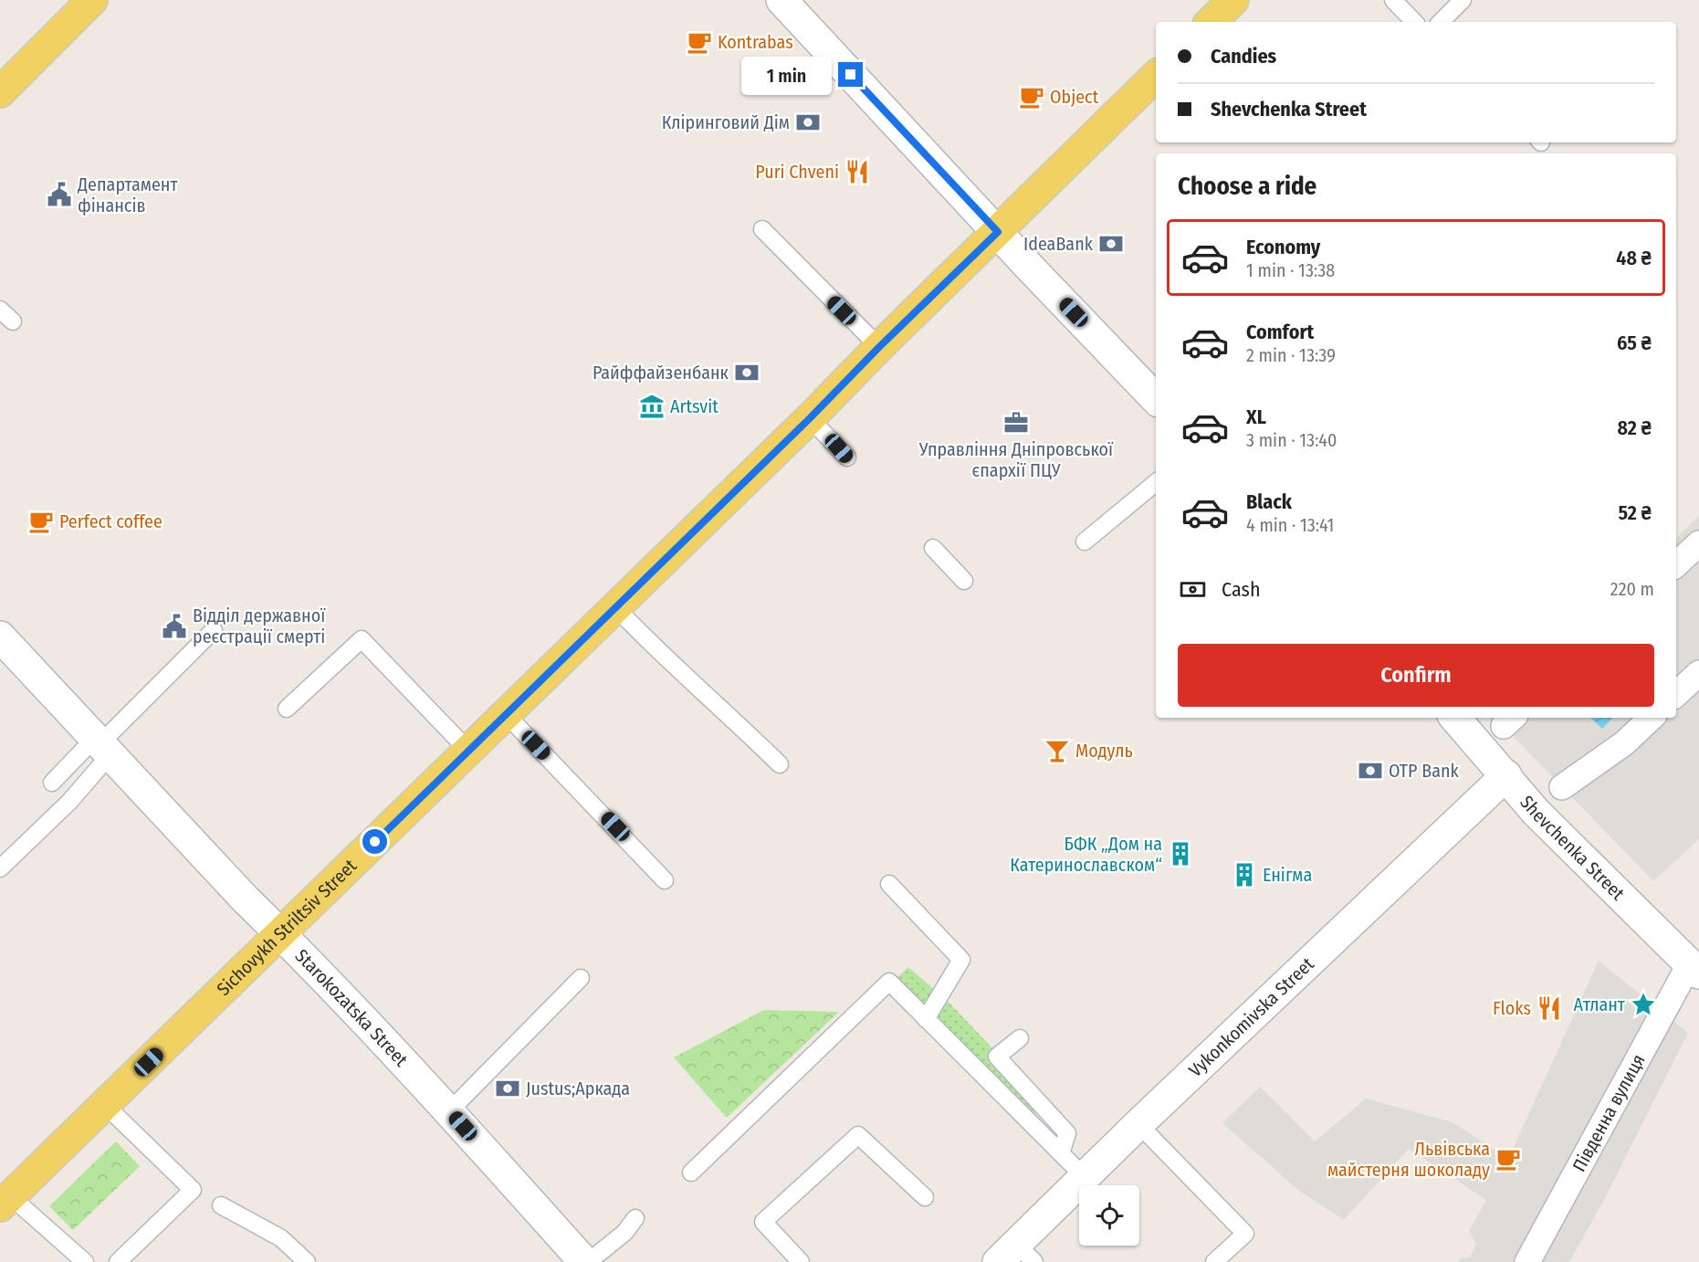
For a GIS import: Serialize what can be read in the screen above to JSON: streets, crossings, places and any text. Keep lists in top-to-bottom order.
{
  "streets": {
    "main road": ["Sichovykh Striltsiv Street"],
    "street": [
      "Shevchenka Street",
      "Starokozatska Street",
      "Vykonkomivska Street",
      "Південна вулиця"
    ]
  },
  "crossings": [
    ["Shevchenka Street", "Vykonkomivska Street"],
    ["Shevchenka Street", "Південна вулиця"],
    ["Sichovykh Striltsiv Street", "Starokozatska Street"]
  ],
  "places": {
    "cafe": [
      "Kontrabas",
      "Object",
      "Perfect coffee",
      "Львівська майстерня шоколаду"
    ],
    "bank": [
      "Кліринговий Дім",
      "IdeaBank",
      "Райффайзенбанк",
      "OTP Bank",
      "Justus;Аркада"
    ],
    "restaurant": ["Puri Chveni", "Floks"],
    "public building": ["Департамент фінансів", "Відділ державної реєстрації смерті"],
    "museum": ["Artsvit"],
    "office": ["Управління Дніпровської єпархії ПЦУ"],
    "bar": ["Модуль"],
    "building": ["БФК „Дом на Катеринославском“", "Енігма"],
    "place": ["Атлант"]
  },
  "page": {
    "banner": ["Candies", "Shevchenka Street"],
    "bubble": "1 min",
    "heading": "Choose a ride",
    "list": [
      {
        "name": "Economy",
        "note": "1 min · 13:38",
        "value": "48 ₴"
      },
      {
        "name": "Comfort",
        "note": "2 min · 13:39",
        "value": "65 ₴"
      },
      {
        "name": "XL",
        "note": "3 min · 13:40",
        "value": "82 ₴"
      },
      {
        "name": "Black",
        "note": "4 min · 13:41",
        "value": "52 ₴"
      }
    ],
    "pay": ["Cash", "220 m"],
    "buttons": "Confirm"
  }
}
